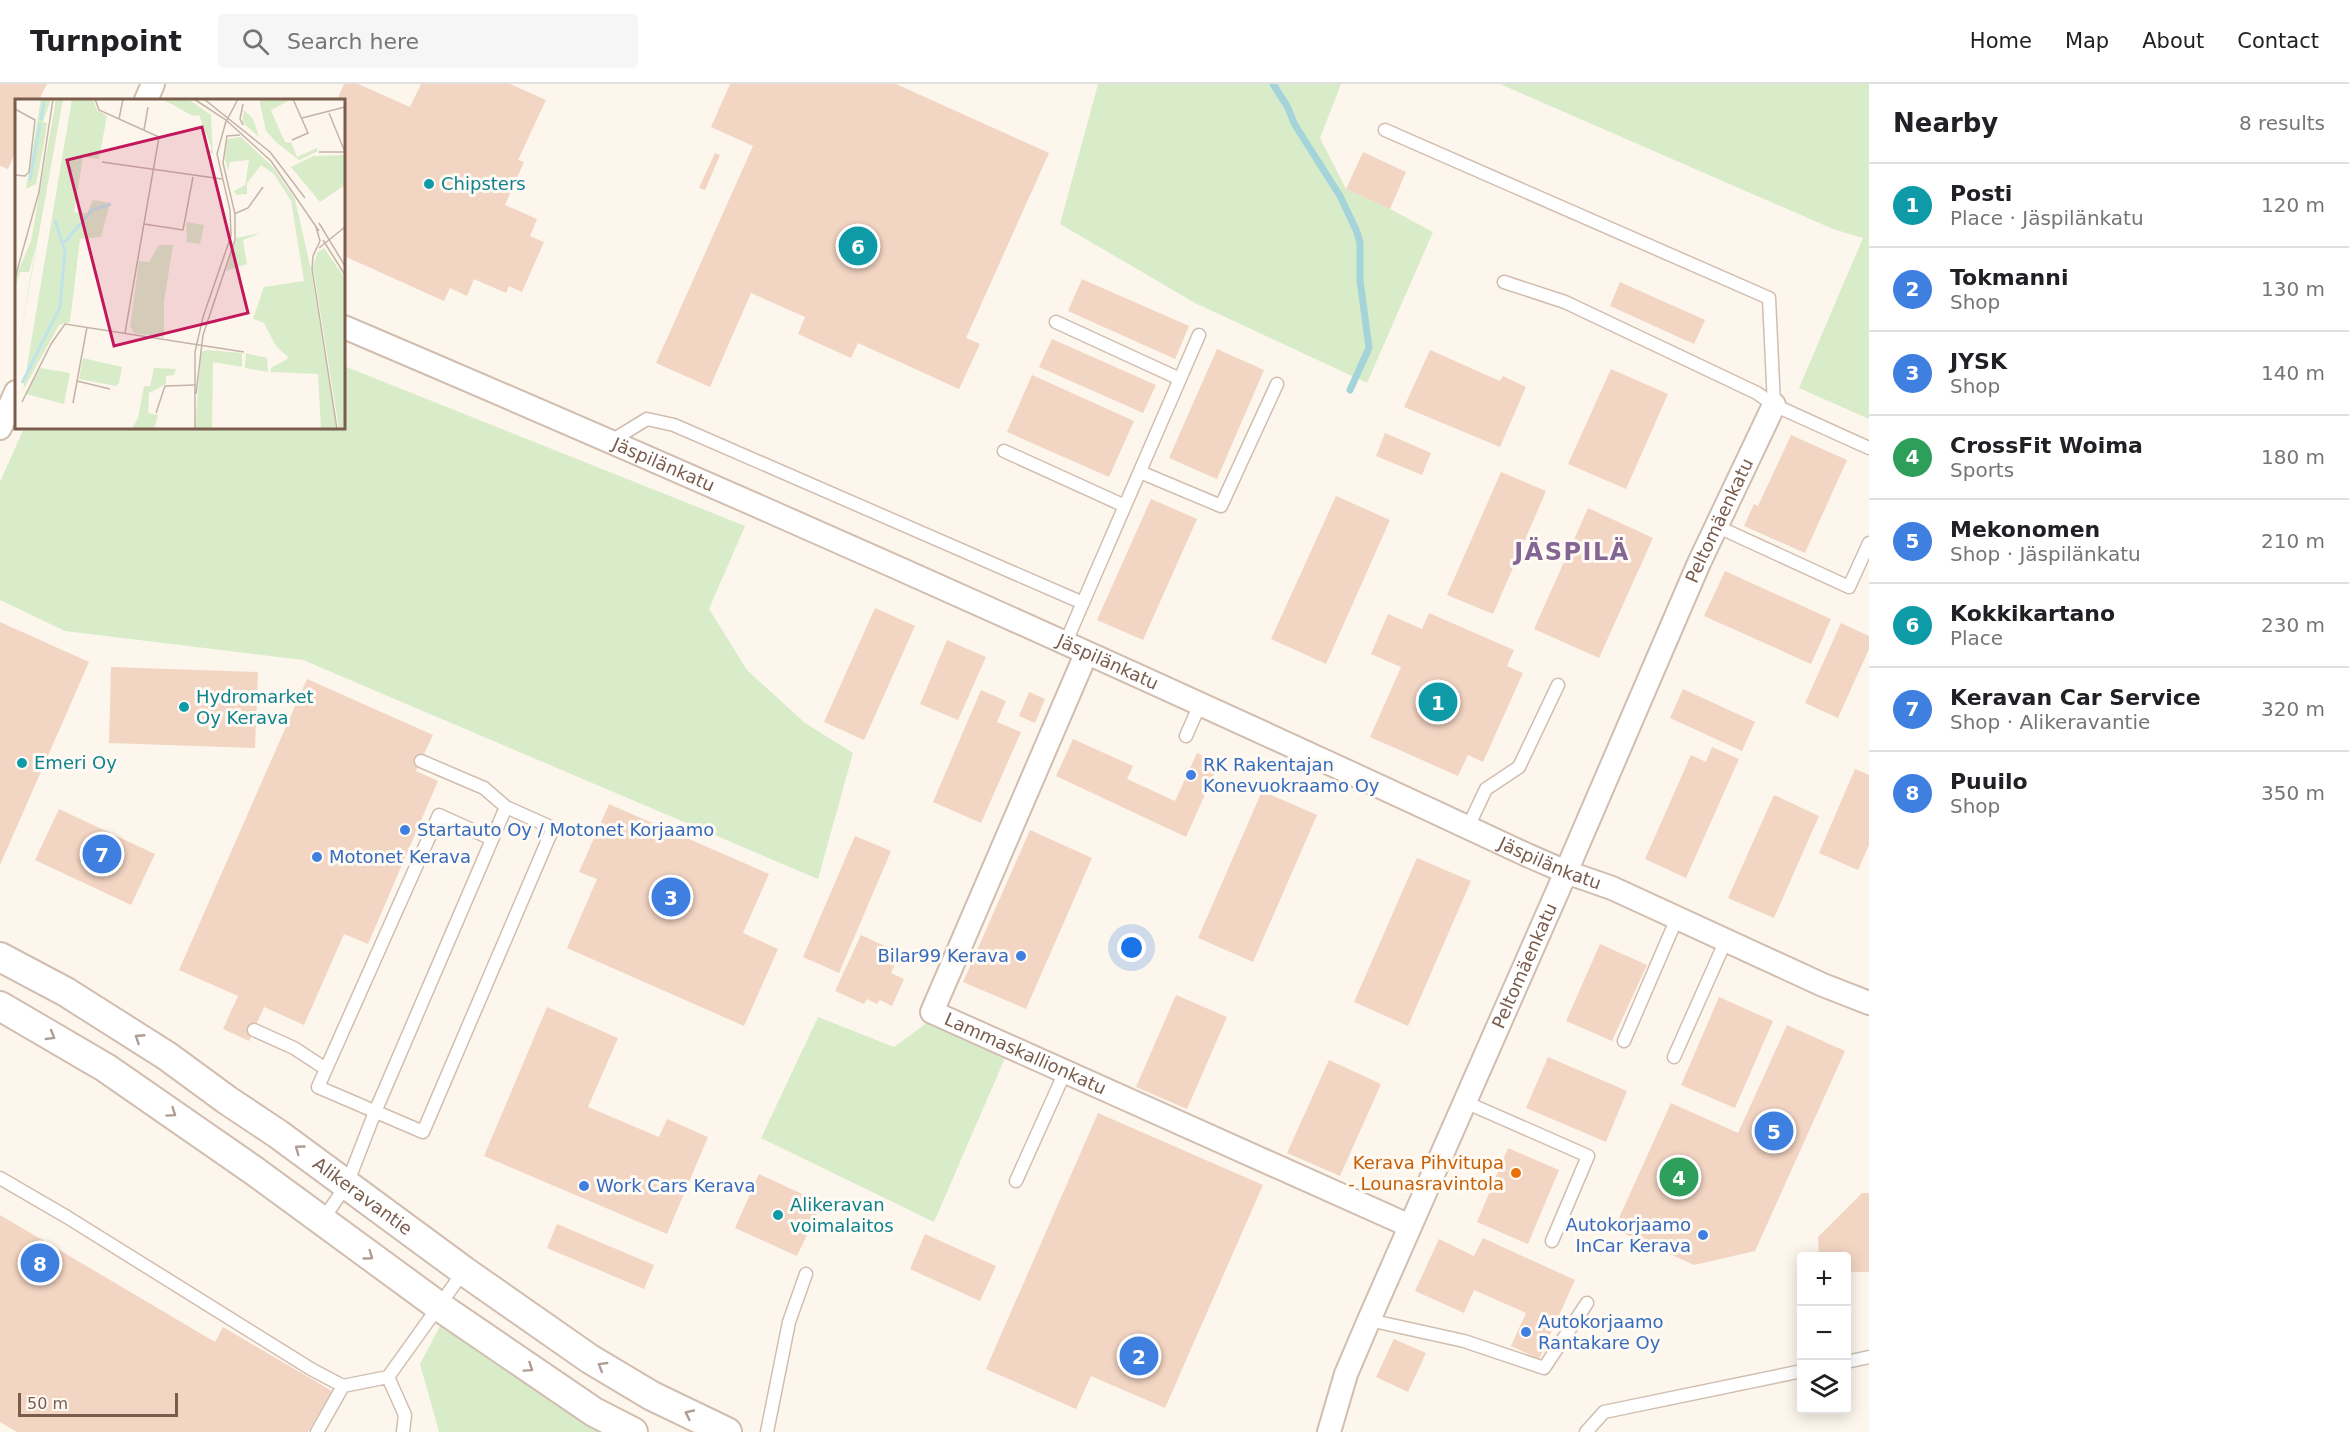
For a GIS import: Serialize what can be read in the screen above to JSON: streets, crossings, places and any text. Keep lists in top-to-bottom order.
{
  "streets": {
    "street": [
      "Jäspilänkatu",
      "Peltomäenkatu",
      "Lammaskallionkatu",
      "Alikeravantie"
    ]
  },
  "crossings": [
    ["Jäspilänkatu", "Peltomäenkatu"],
    ["Jäspilänkatu", "Lammaskallionkatu"],
    ["Peltomäenkatu", "Lammaskallionkatu"]
  ],
  "districts": ["JÄSPILÄ"],
  "places": [
    "Chipsters",
    "Hydromarket Oy Kerava",
    "Emeri Oy",
    "RK Rakentajan Konevuokraamo Oy",
    "Startauto Oy / Motonet Korjaamo",
    "Motonet Kerava",
    "Bilar99 Kerava",
    "Kerava Pihvitupa - Lounasravintola",
    "Work Cars Kerava",
    "Alikeravan voimalaitos",
    "Autokorjaamo InCar Kerava",
    "Autokorjaamo Rantakare Oy"
  ],
  "scale_bar": "50 m",
  "page": {
    "header": "Turnpoint",
    "search": "Search here",
    "nav": [
      "Home",
      "Map",
      "About",
      "Contact"
    ],
    "heading": ["Nearby", "8 results"],
    "list": [
      {
        "mark": "1",
        "name": "Posti",
        "note": "Place · Jäspilänkatu",
        "value": "120 m"
      },
      {
        "mark": "2",
        "name": "Tokmanni",
        "note": "Shop",
        "value": "130 m"
      },
      {
        "mark": "3",
        "name": "JYSK",
        "note": "Shop",
        "value": "140 m"
      },
      {
        "mark": "4",
        "name": "CrossFit Woima",
        "note": "Sports",
        "value": "180 m"
      },
      {
        "mark": "5",
        "name": "Mekonomen",
        "note": "Shop · Jäspilänkatu",
        "value": "210 m"
      },
      {
        "mark": "6",
        "name": "Kokkikartano",
        "note": "Place",
        "value": "230 m"
      },
      {
        "mark": "7",
        "name": "Keravan Car Service",
        "note": "Shop · Alikeravantie",
        "value": "320 m"
      },
      {
        "mark": "8",
        "name": "Puuilo",
        "note": "Shop",
        "value": "350 m"
      }
    ],
    "pins": [
      "6",
      "1",
      "7",
      "3",
      "5",
      "4",
      "8",
      "2"
    ],
    "map_buttons": ["+", "−"],
    "scale": "50 m"
  }
}
